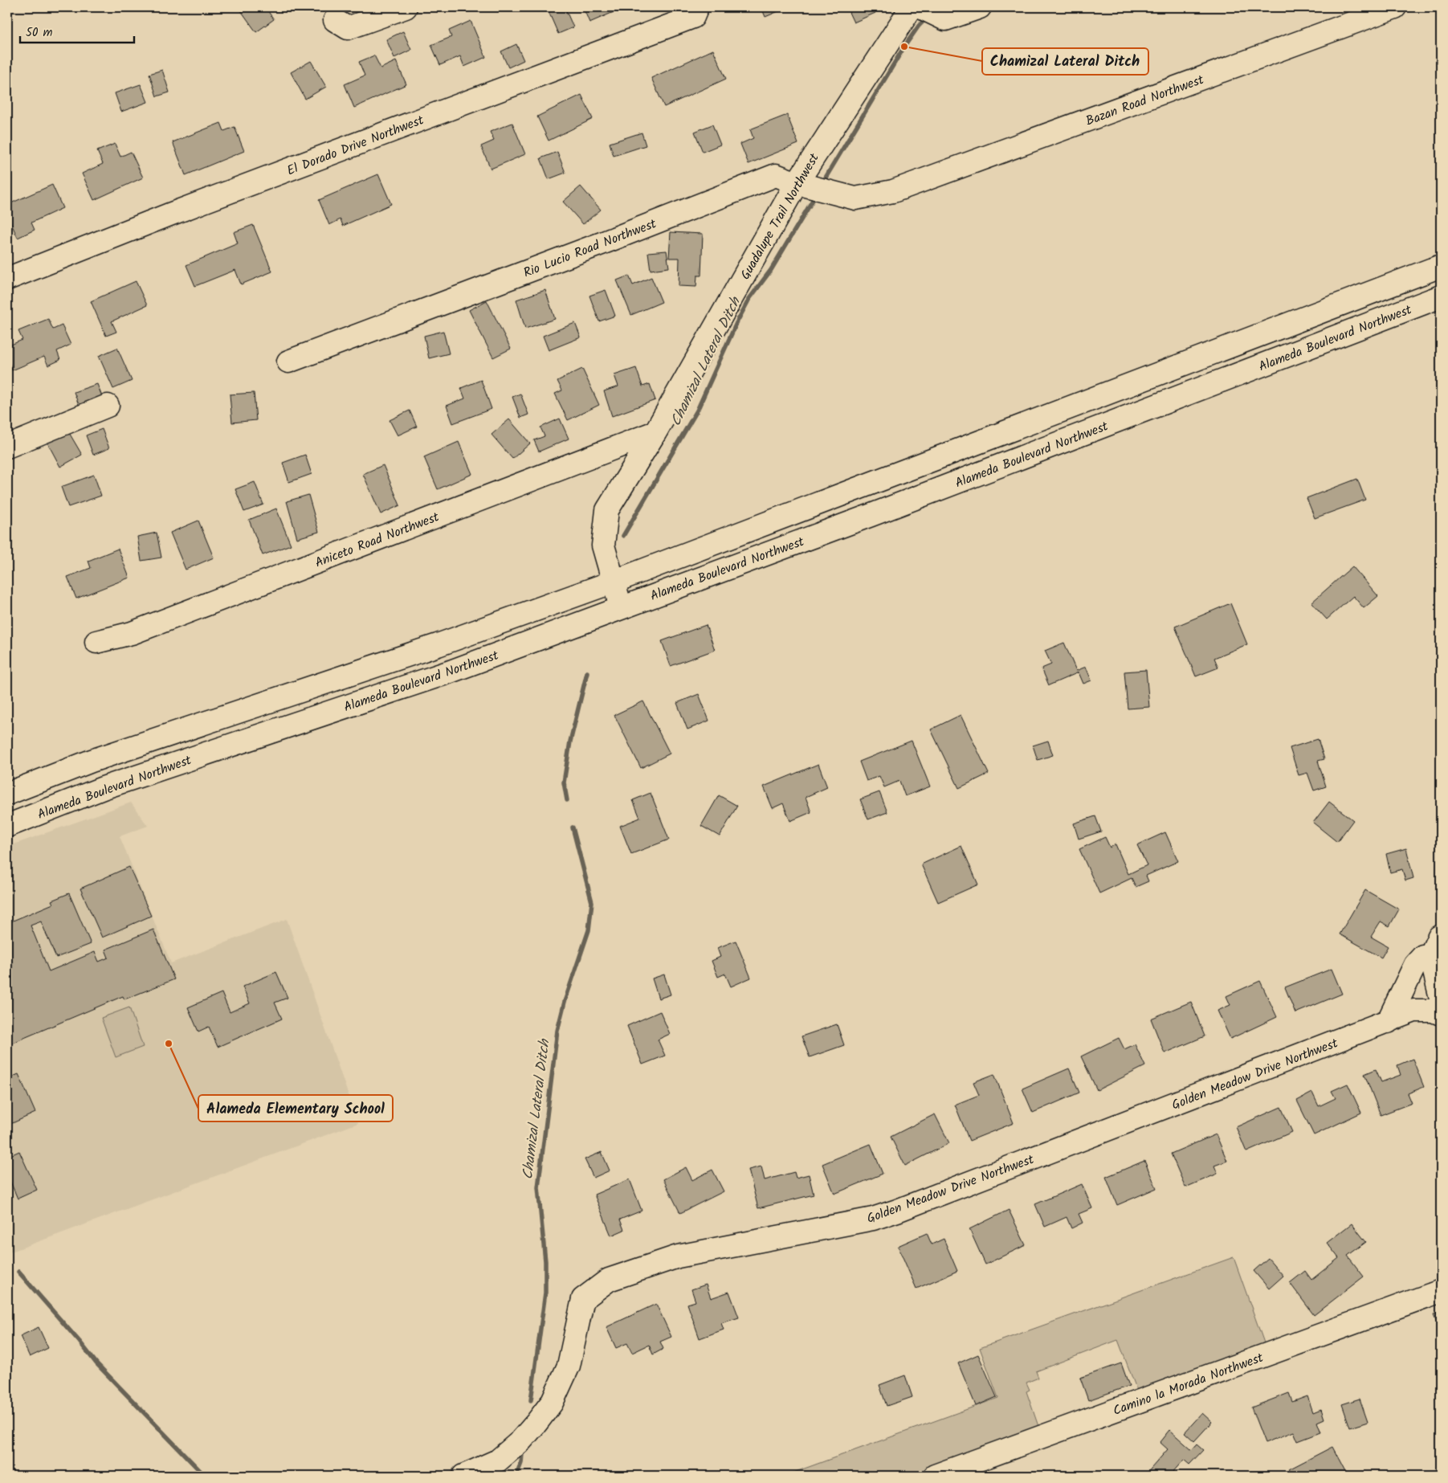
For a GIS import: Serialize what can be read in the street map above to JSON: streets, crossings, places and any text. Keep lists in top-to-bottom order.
{
  "streets": {
    "street": [
      "Bazan Road Northwest",
      "El Dorado Drive Northwest",
      "Guadalupe Trail Northwest",
      "Rio Lucio Road Northwest",
      "Alameda Boulevard Northwest",
      "Aniceto Road Northwest",
      "Golden Meadow Drive Northwest",
      "Camino la Morada Northwest"
    ]
  },
  "crossings": [
    ["Bazan Road Northwest", "Rio Lucio Road Northwest"],
    ["Guadalupe Trail Northwest", "Rio Lucio Road Northwest"],
    ["Guadalupe Trail Northwest", "Alameda Boulevard Northwest"],
    ["Guadalupe Trail Northwest", "Aniceto Road Northwest"]
  ],
  "water": ["Chamizal Lateral Ditch"],
  "places": ["Chamizal Lateral Ditch", "Alameda Elementary School"],
  "scale_bar": "50 m"
}
